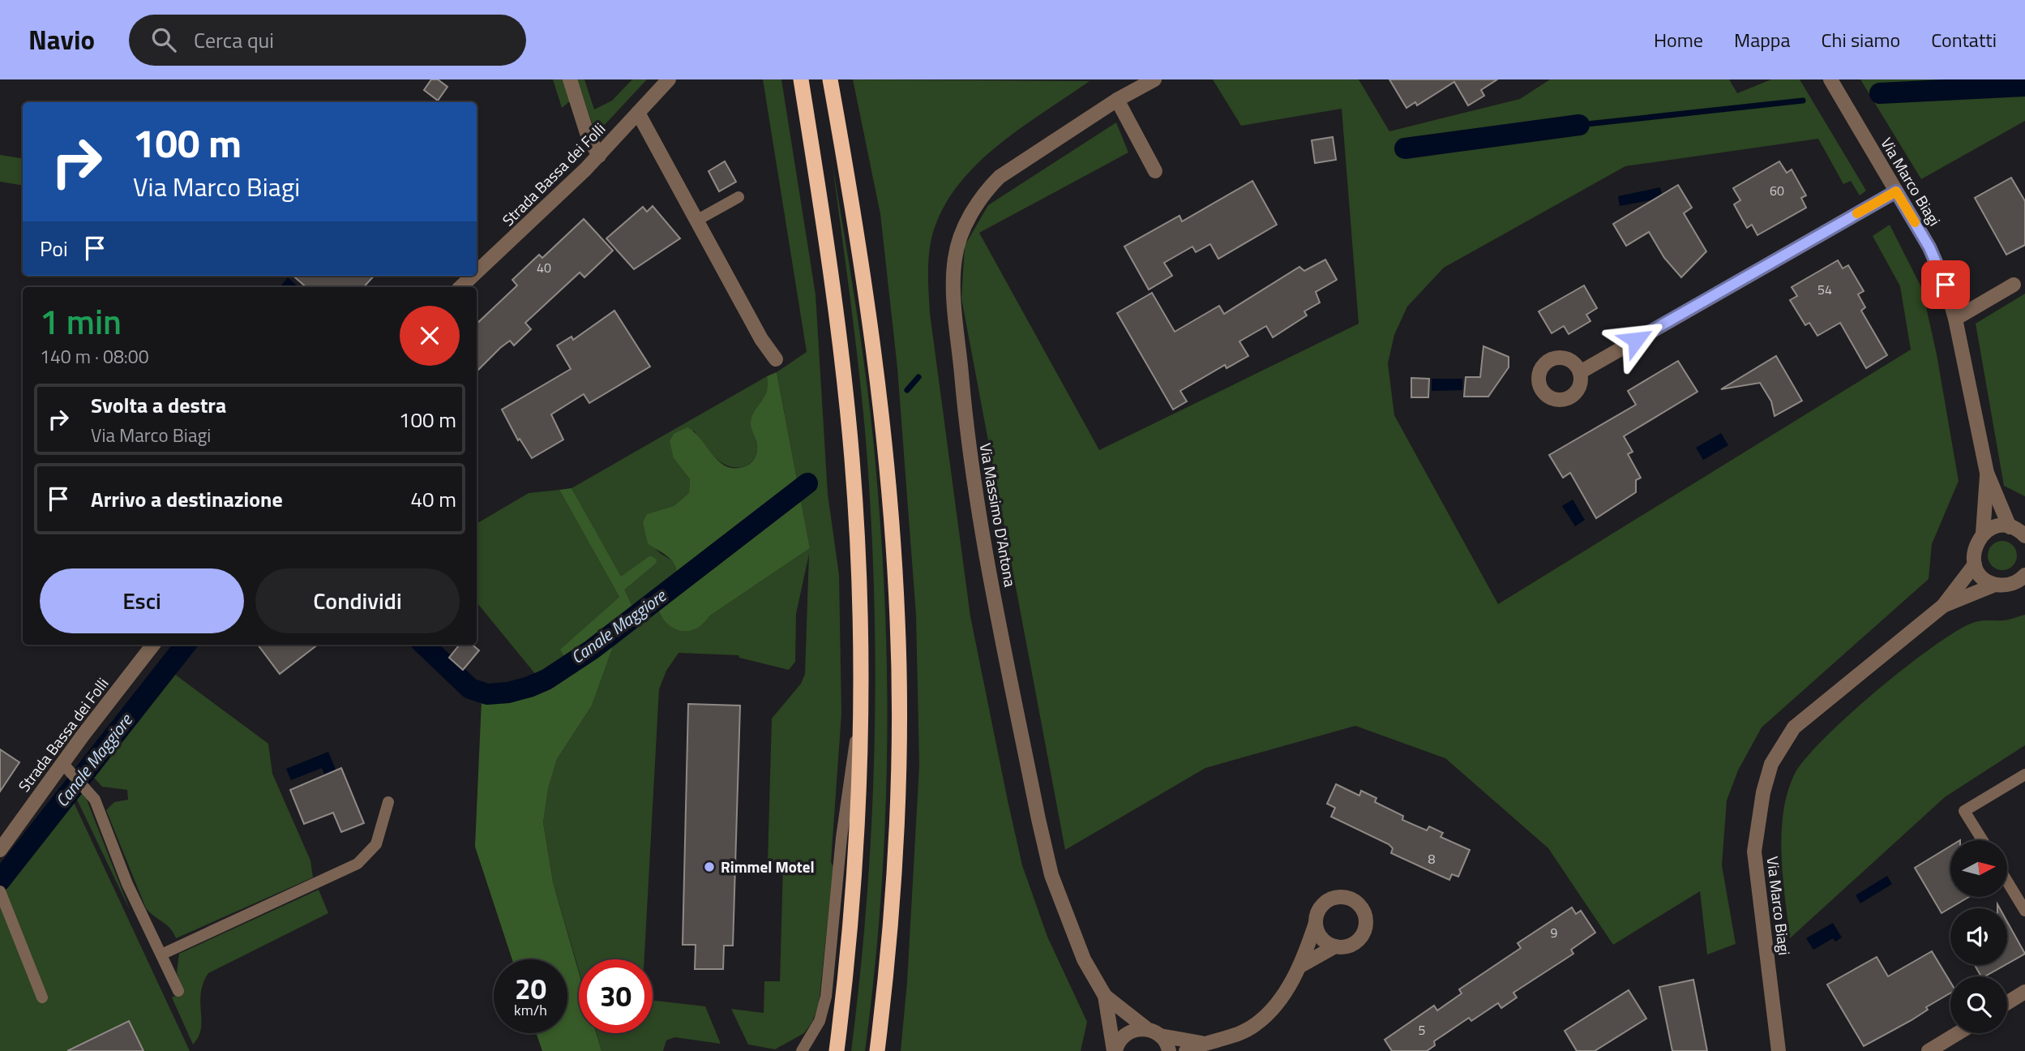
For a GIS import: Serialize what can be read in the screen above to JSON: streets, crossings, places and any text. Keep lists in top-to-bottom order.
{
  "streets": {
    "street": ["Strada Bassa dei Folli", "Via Marco Biagi", "Via Massimo D'Antona"]
  },
  "water": ["Canale Maggiore"],
  "places": ["Rimmel Motel"],
  "house_numbers": [
    "60",
    "40",
    "54",
    "8",
    "9",
    "5"
  ],
  "north": "right",
  "page": {
    "header": "Navio",
    "search": "Cerca qui",
    "nav": [
      "Home",
      "Mappa",
      "Chi siamo",
      "Contatti"
    ],
    "turn": ["100 m", "Via Marco Biagi"],
    "then": "Poi",
    "heading": ["1 min", "140 m · 08:00"],
    "list": [
      {
        "name": "Svolta a destra",
        "note": "Via Marco Biagi",
        "value": "100 m"
      },
      {
        "name": "Arrivo a destinazione",
        "value": "40 m"
      }
    ],
    "buttons": ["Esci", "Condividi"],
    "speed": "20 km/h",
    "limit": "30"
  }
}
